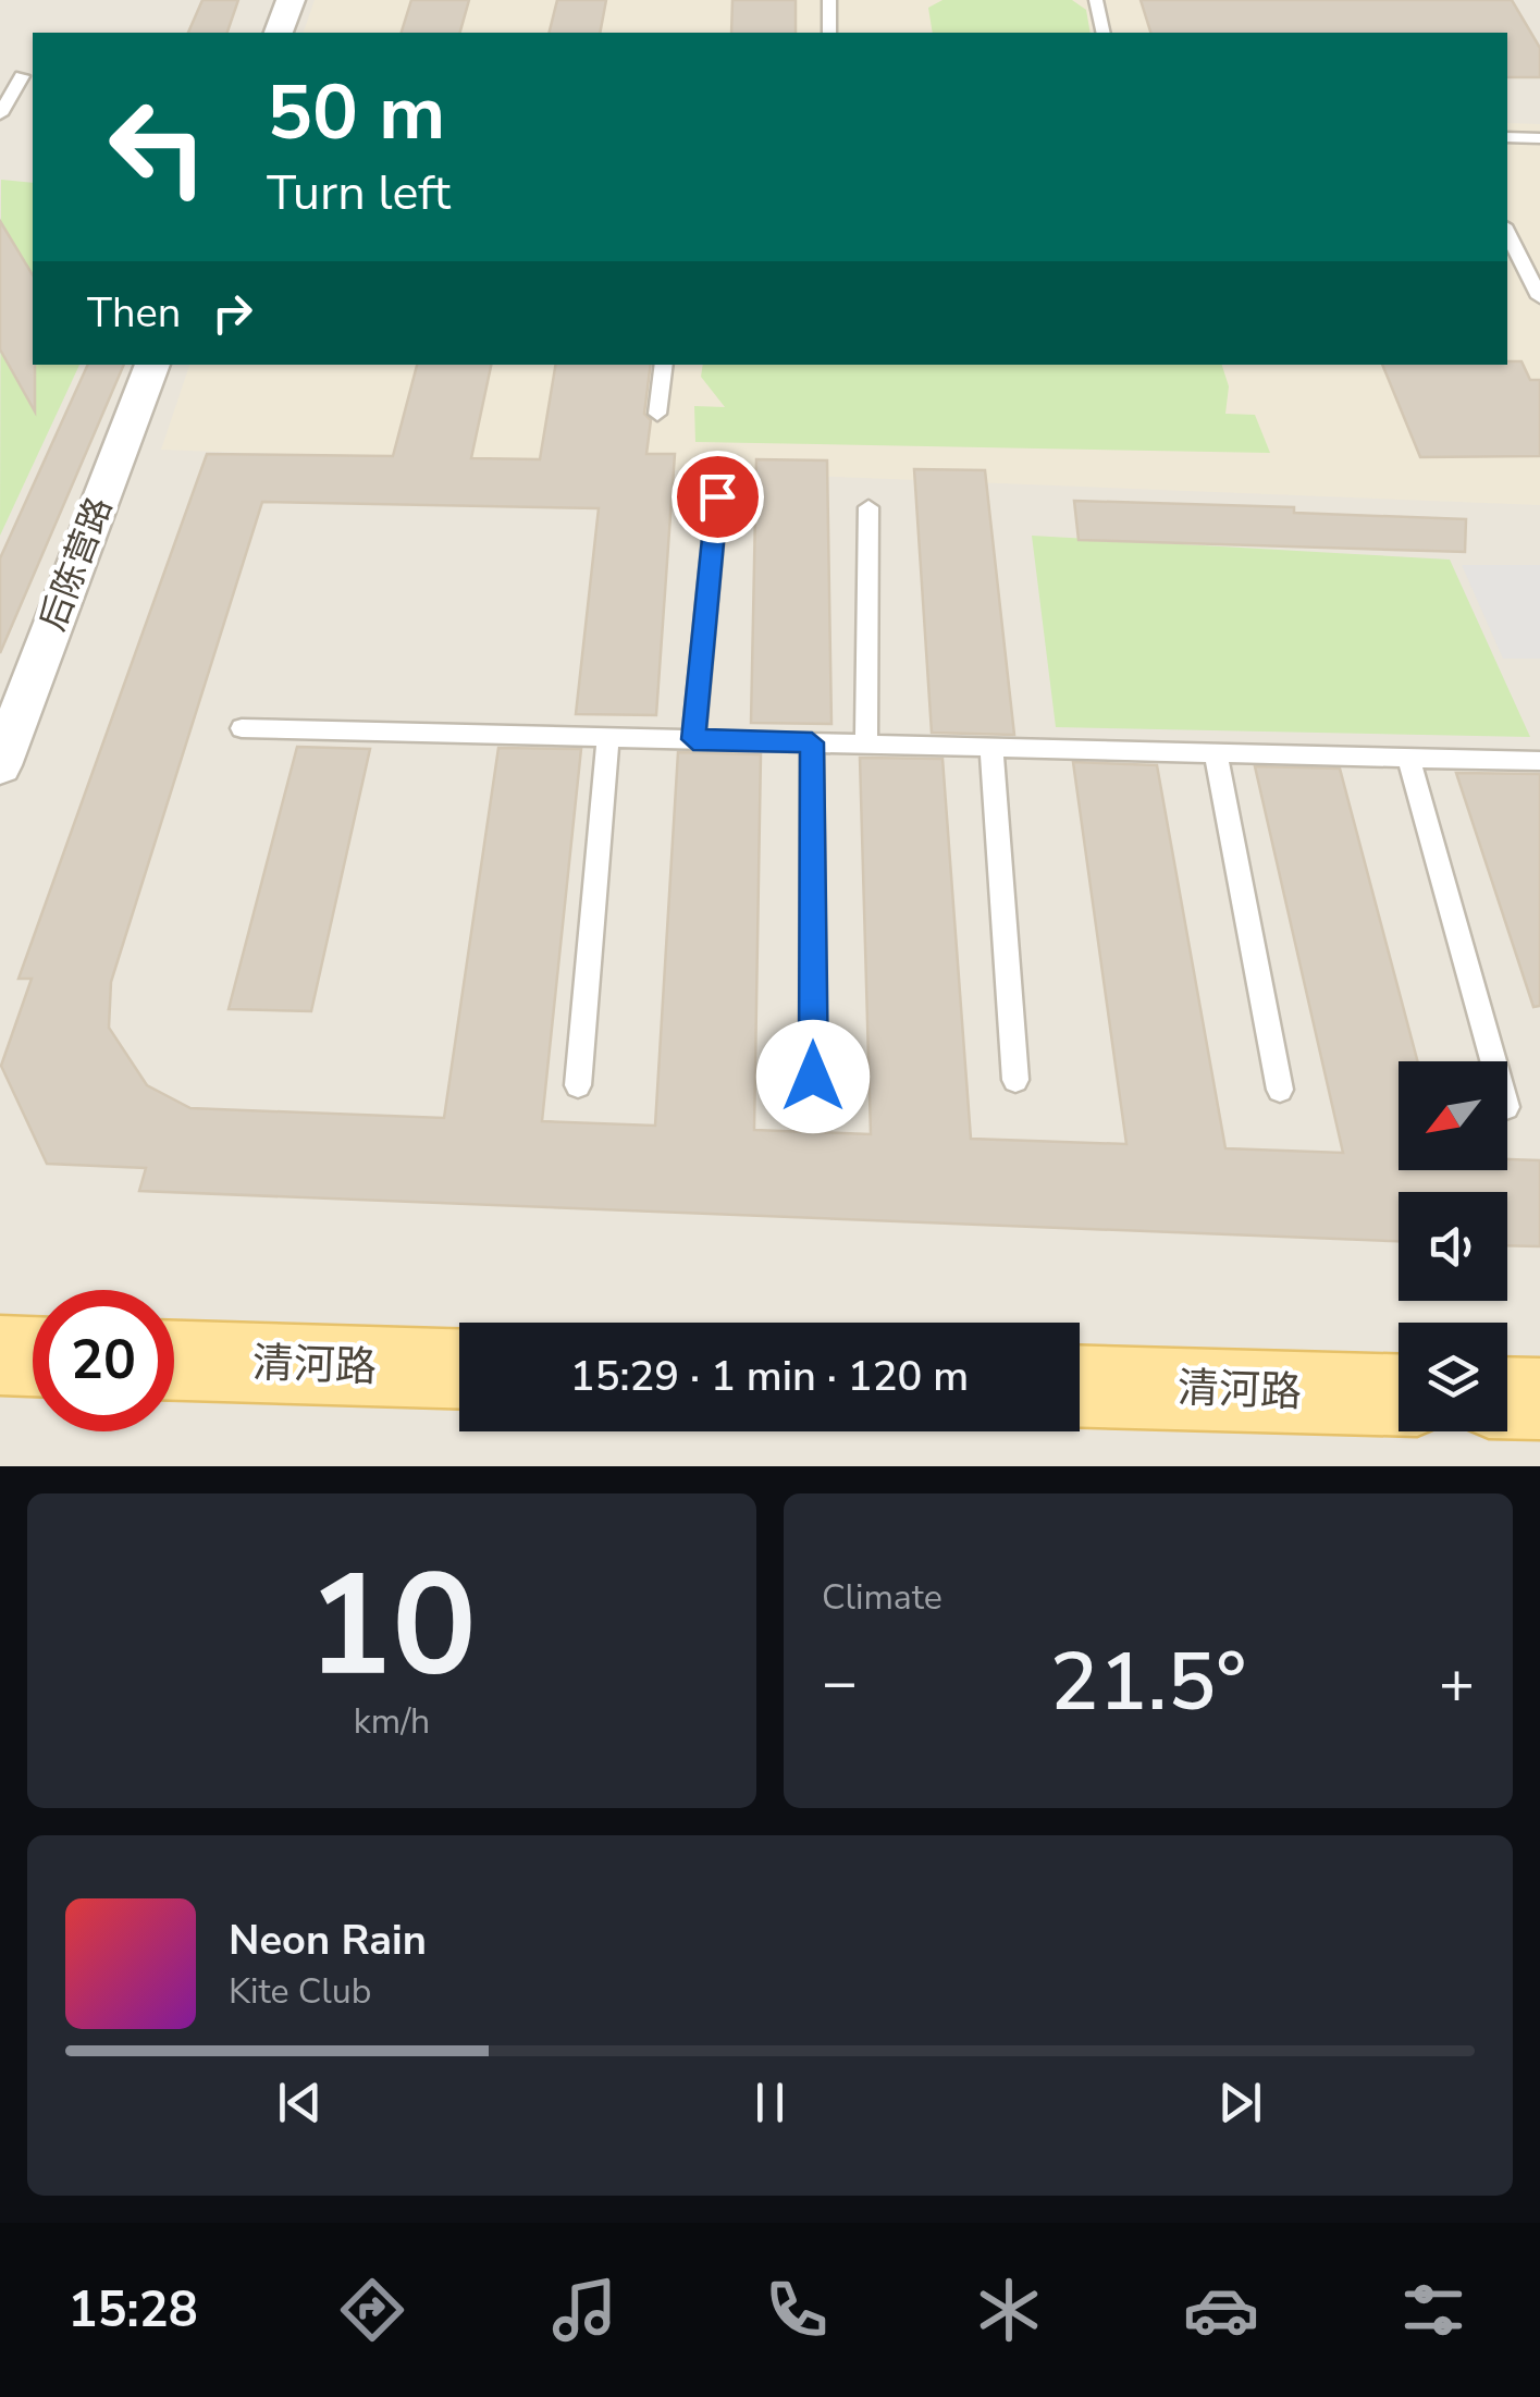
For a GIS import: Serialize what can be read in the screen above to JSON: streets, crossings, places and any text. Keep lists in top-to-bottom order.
{
  "streets": {
    "main road": ["清河路"],
    "street": ["后陈营路"]
  },
  "north": "bottom left",
  "page": {
    "turn": ["50 m", "Turn left"],
    "then": "Then",
    "limit": "20",
    "trip": "15:29 · 1 min · 120 m",
    "tile": [
      ["10", "km/h"],
      "Climate"
    ],
    "heat": ["−", "21.5°", "+"],
    "song": ["Neon Rain", "Kite Club"],
    "tabs": "15:28"
  }
}
